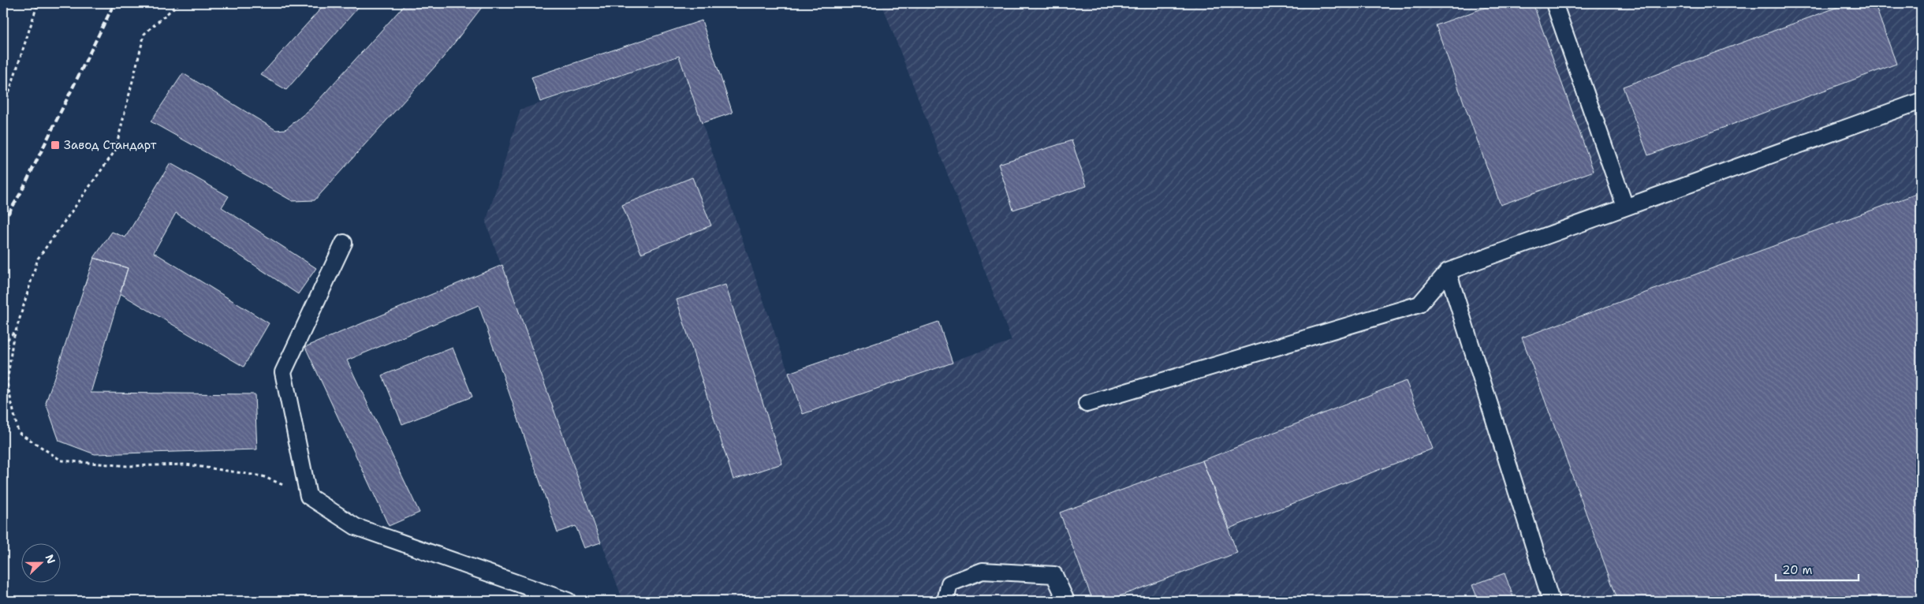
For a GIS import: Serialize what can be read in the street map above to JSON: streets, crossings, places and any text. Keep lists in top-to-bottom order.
{
  "places": {
    "transit": ["Завод Стандарт"]
  },
  "scale_bar": "20 m",
  "north": "right"
}
